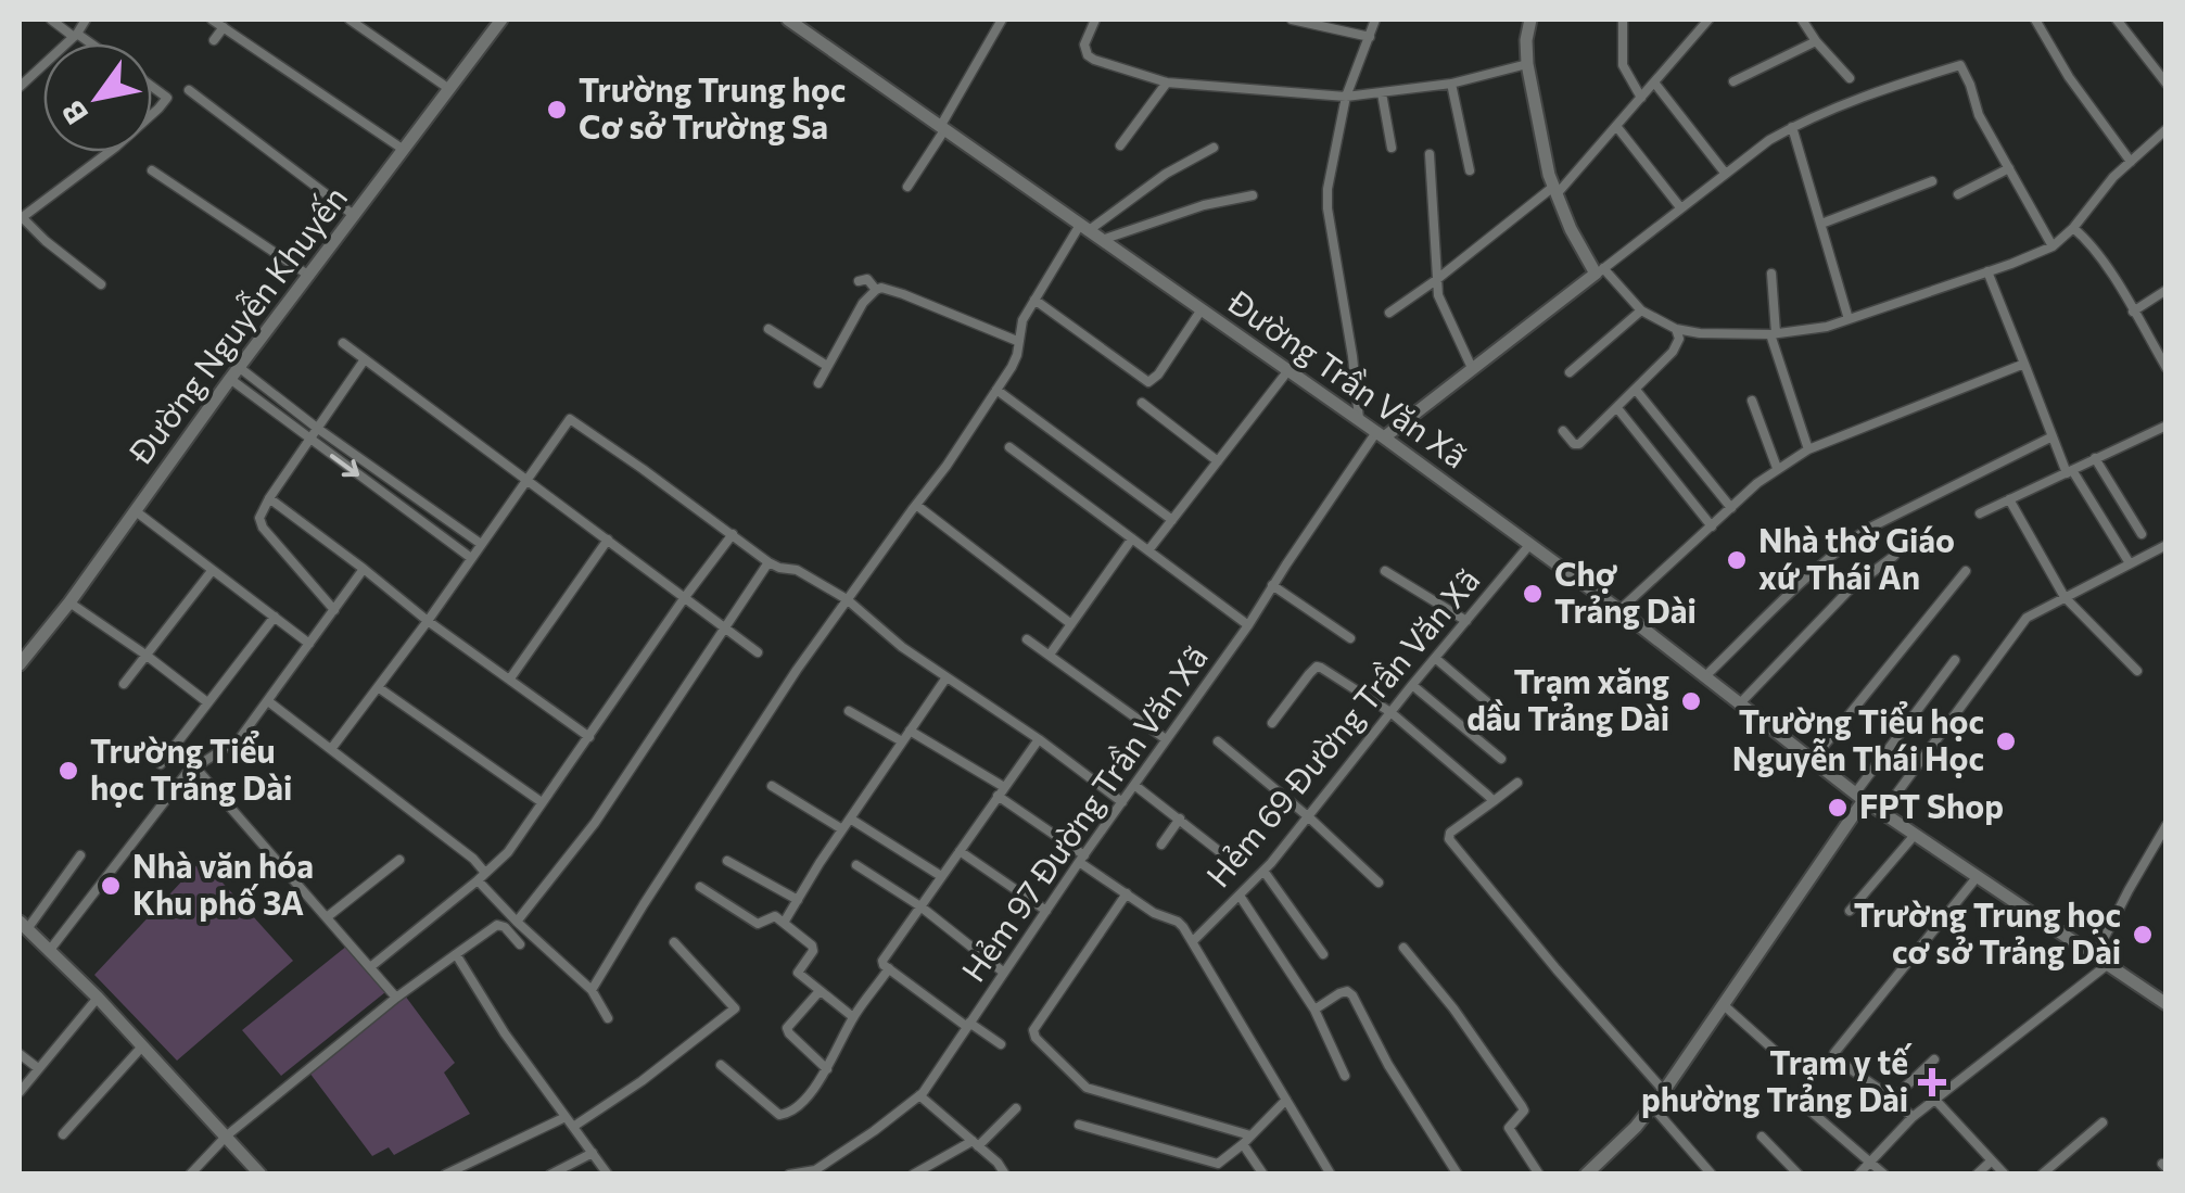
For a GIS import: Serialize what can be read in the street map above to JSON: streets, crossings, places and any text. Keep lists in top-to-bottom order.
{
  "streets": {
    "street": [
      "Đường Nguyễn Khuyến",
      "Đường Trần Văn Xã",
      "Hẻm 69 Đường Trần Văn Xã",
      "Hẻm 97 Đường Trần Văn Xã"
    ]
  },
  "crossings": [
    ["Đường Trần Văn Xã", "Hẻm 69 Đường Trần Văn Xã"],
    ["Đường Trần Văn Xã", "Hẻm 97 Đường Trần Văn Xã"]
  ],
  "places": {
    "other": [
      "Trường Trung học Cơ sở Trường Sa",
      "Nhà thờ Giáo xứ Thái An",
      "Chợ Trảng Dài",
      "Trạm xăng dầu Trảng Dài",
      "Trường Tiểu học Nguyễn Thái Học",
      "Trường Tiểu học Trảng Dài",
      "FPT Shop",
      "Nhà văn hóa Khu phố 3A",
      "Trường Trung học cơ sở Trảng Dài"
    ],
    "health": ["Trạm y tế phường Trảng Dài"]
  },
  "north": "bottom left"
}
